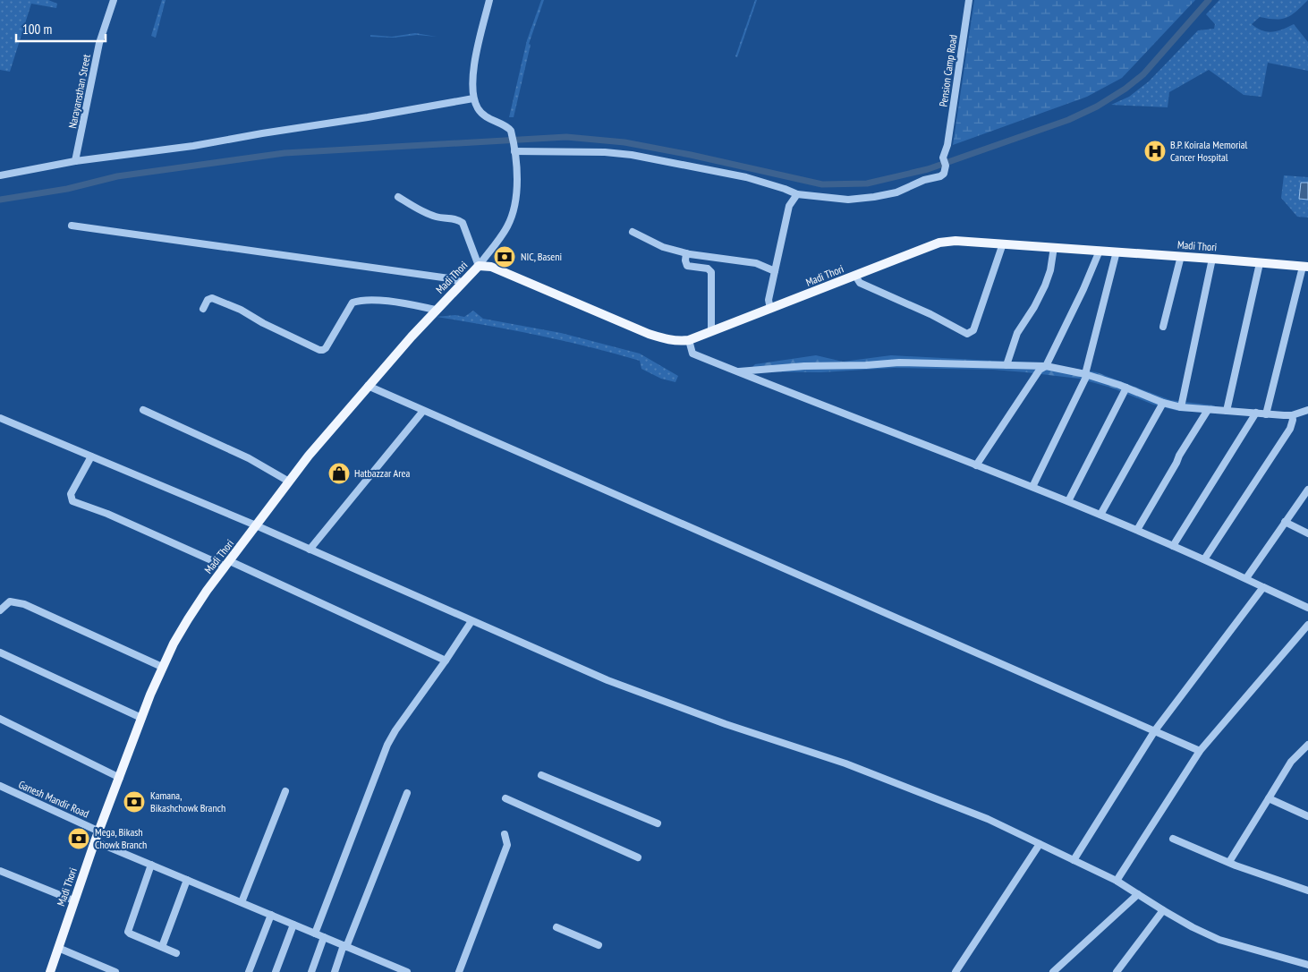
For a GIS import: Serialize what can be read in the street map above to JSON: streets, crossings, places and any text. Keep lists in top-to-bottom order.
{
  "streets": {
    "main road": ["Madi Thori"],
    "street": ["Pension Camp Road", "Narayansthan Street", "Ganesh Mandir Road"]
  },
  "crossings": [
    ["Madi Thori", "Ganesh Mandir Road"]
  ],
  "places": {
    "hospital": ["B.P. Koirala Memorial Cancer Hospital"],
    "bank": ["NIC, Baseni", "Kamana, Bikashchowk Branch", "Mega, Bikash Chowk Branch"],
    "shop": ["Hatbazzar Area"]
  },
  "scale_bar": "100 m"
}
